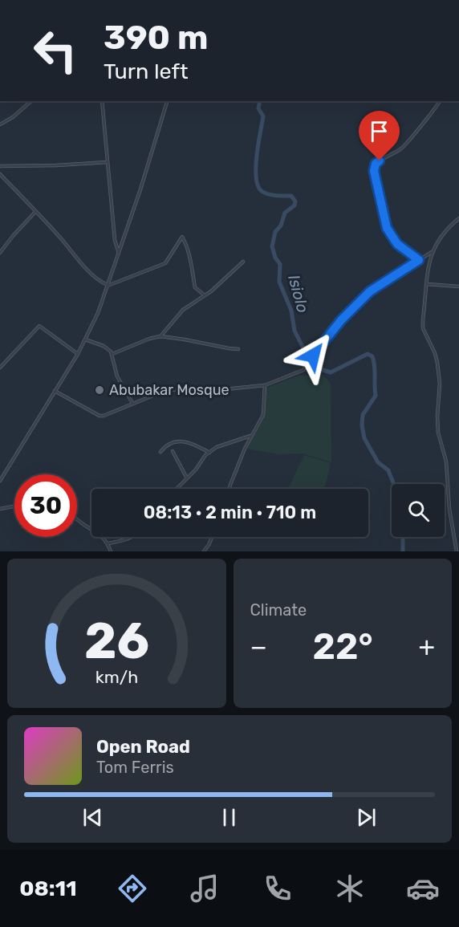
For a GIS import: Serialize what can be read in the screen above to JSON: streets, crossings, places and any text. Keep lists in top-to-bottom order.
{
  "water": ["Isiolo"],
  "places": ["Abubakar Mosque"],
  "page": {
    "turn": ["390 m", "Turn left"],
    "limit": "30",
    "trip": "08:13 · 2 min · 710 m",
    "tile": "Climate",
    "heat": ["−", "22°", "+"],
    "song": ["Open Road", "Tom Ferris"],
    "tabs": "08:11",
    "gauge": ["26", "km/h"]
  }
}
